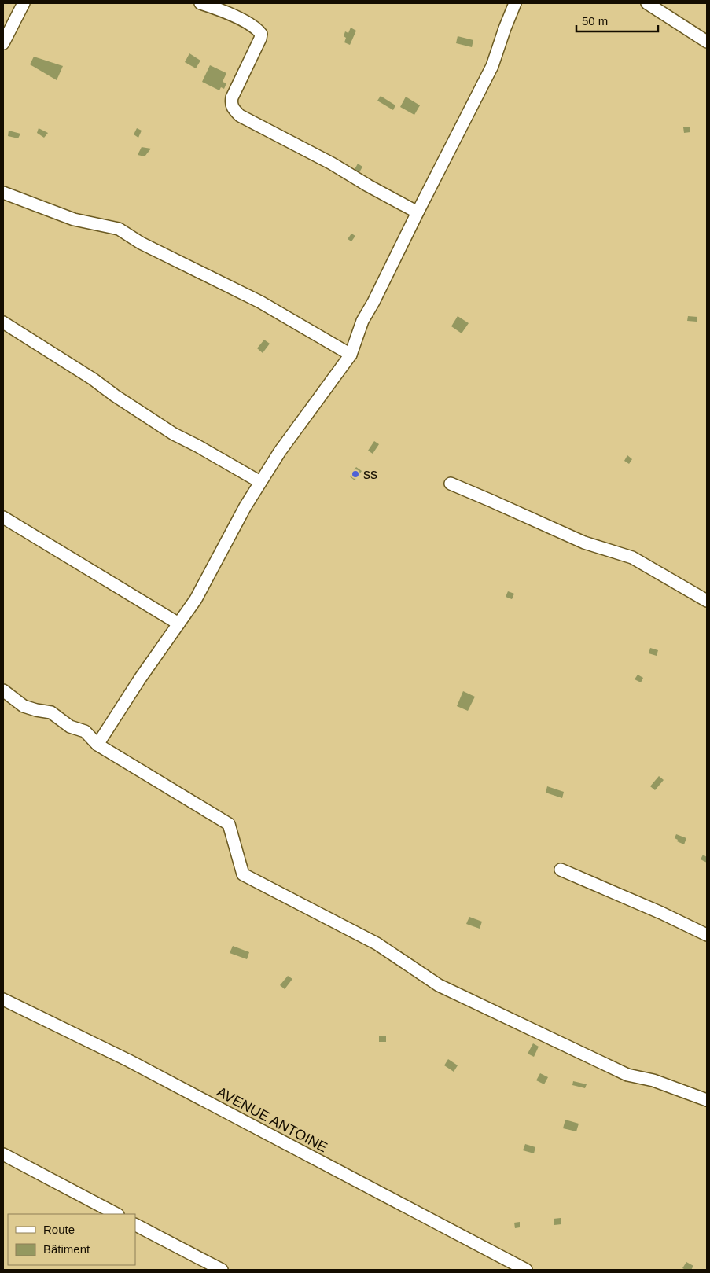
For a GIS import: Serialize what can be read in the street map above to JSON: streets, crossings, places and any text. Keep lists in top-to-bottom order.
{
  "streets": {
    "street": ["AVENUE ANTOINE"]
  },
  "places": ["ss"],
  "legend": ["Route", "Bâtiment"],
  "scale_bar": "50 m"
}
